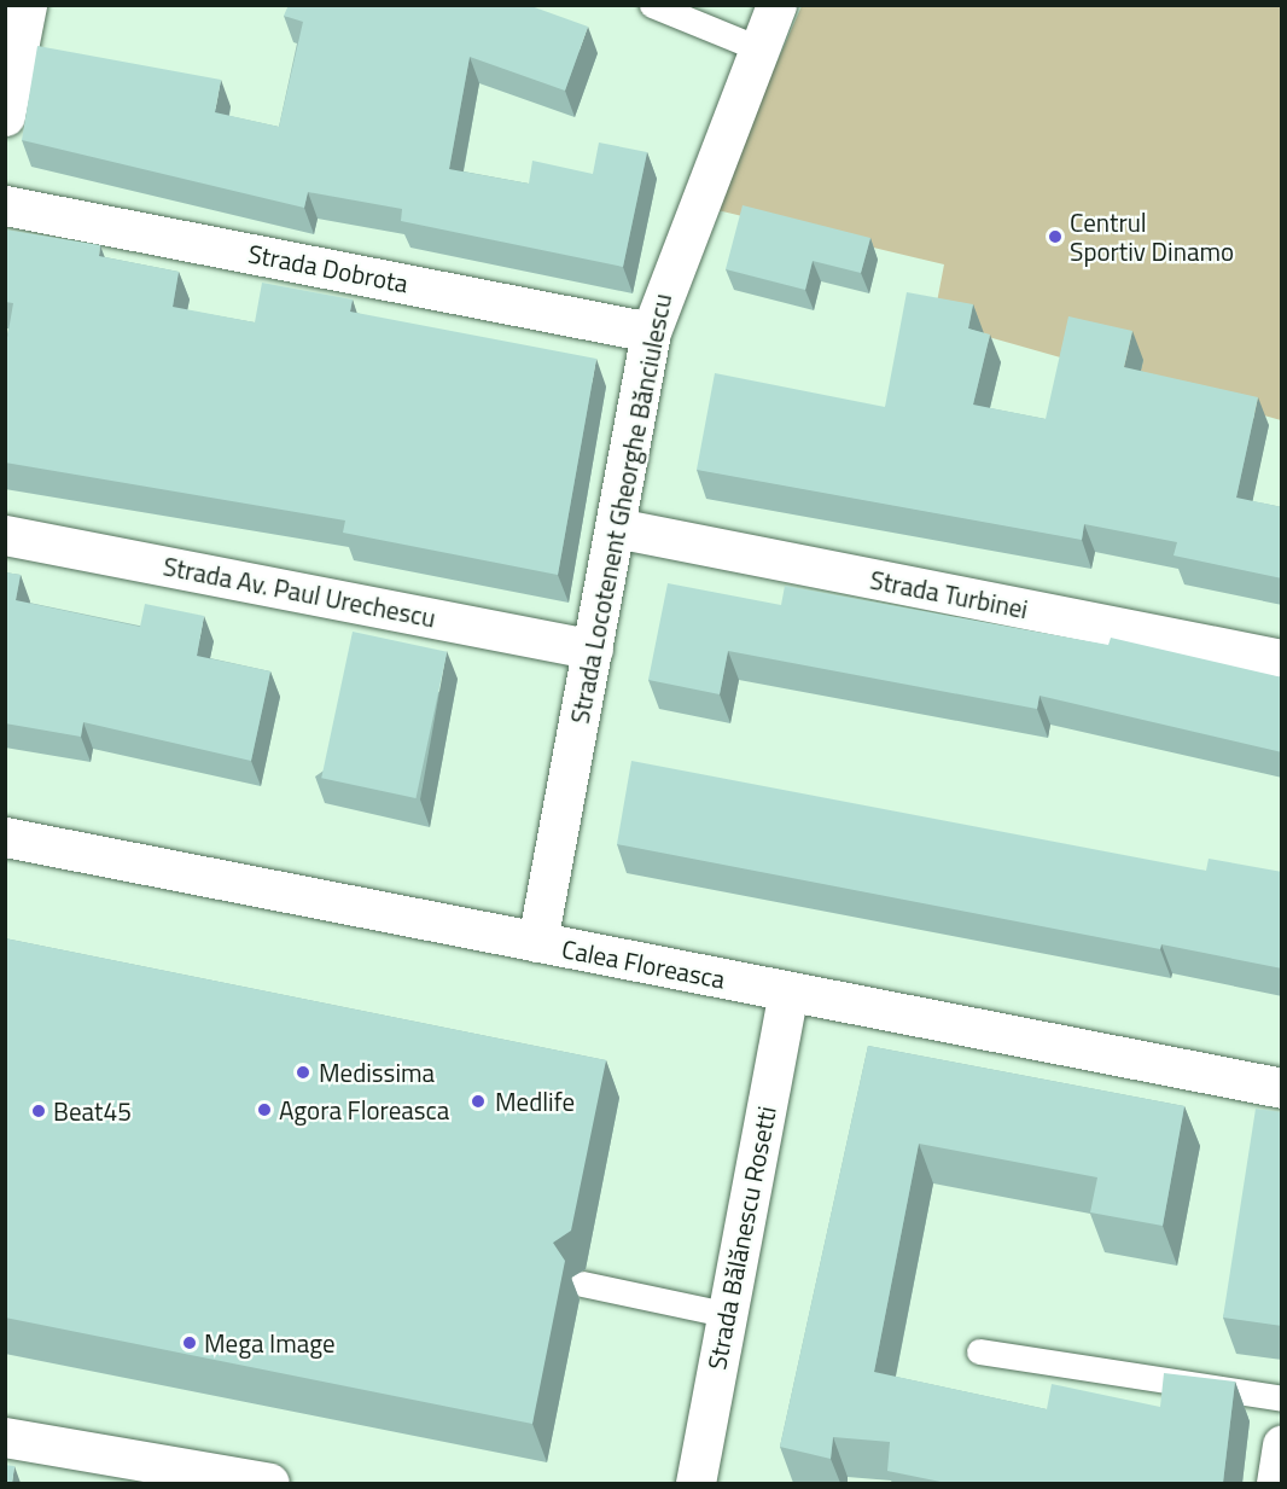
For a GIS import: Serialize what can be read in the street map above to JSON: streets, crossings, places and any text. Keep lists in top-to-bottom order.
{
  "streets": {
    "street": [
      "Strada Dobrota",
      "Strada Locotenent Gheorghe Bănciulescu",
      "Strada Av. Paul Urechescu",
      "Strada Turbinei",
      "Calea Floreasca",
      "Strada Bălănescu Rosetti"
    ]
  },
  "crossings": [
    ["Strada Dobrota", "Strada Locotenent Gheorghe Bănciulescu"],
    ["Strada Locotenent Gheorghe Bănciulescu", "Strada Av. Paul Urechescu"],
    ["Strada Locotenent Gheorghe Bănciulescu", "Strada Turbinei"],
    ["Strada Locotenent Gheorghe Bănciulescu", "Calea Floreasca"],
    ["Calea Floreasca", "Strada Bălănescu Rosetti"]
  ],
  "places": [
    "Centrul Sportiv Dinamo",
    "Medissima",
    "Medlife",
    "Agora Floreasca",
    "Beat45",
    "Mega Image"
  ]
}
